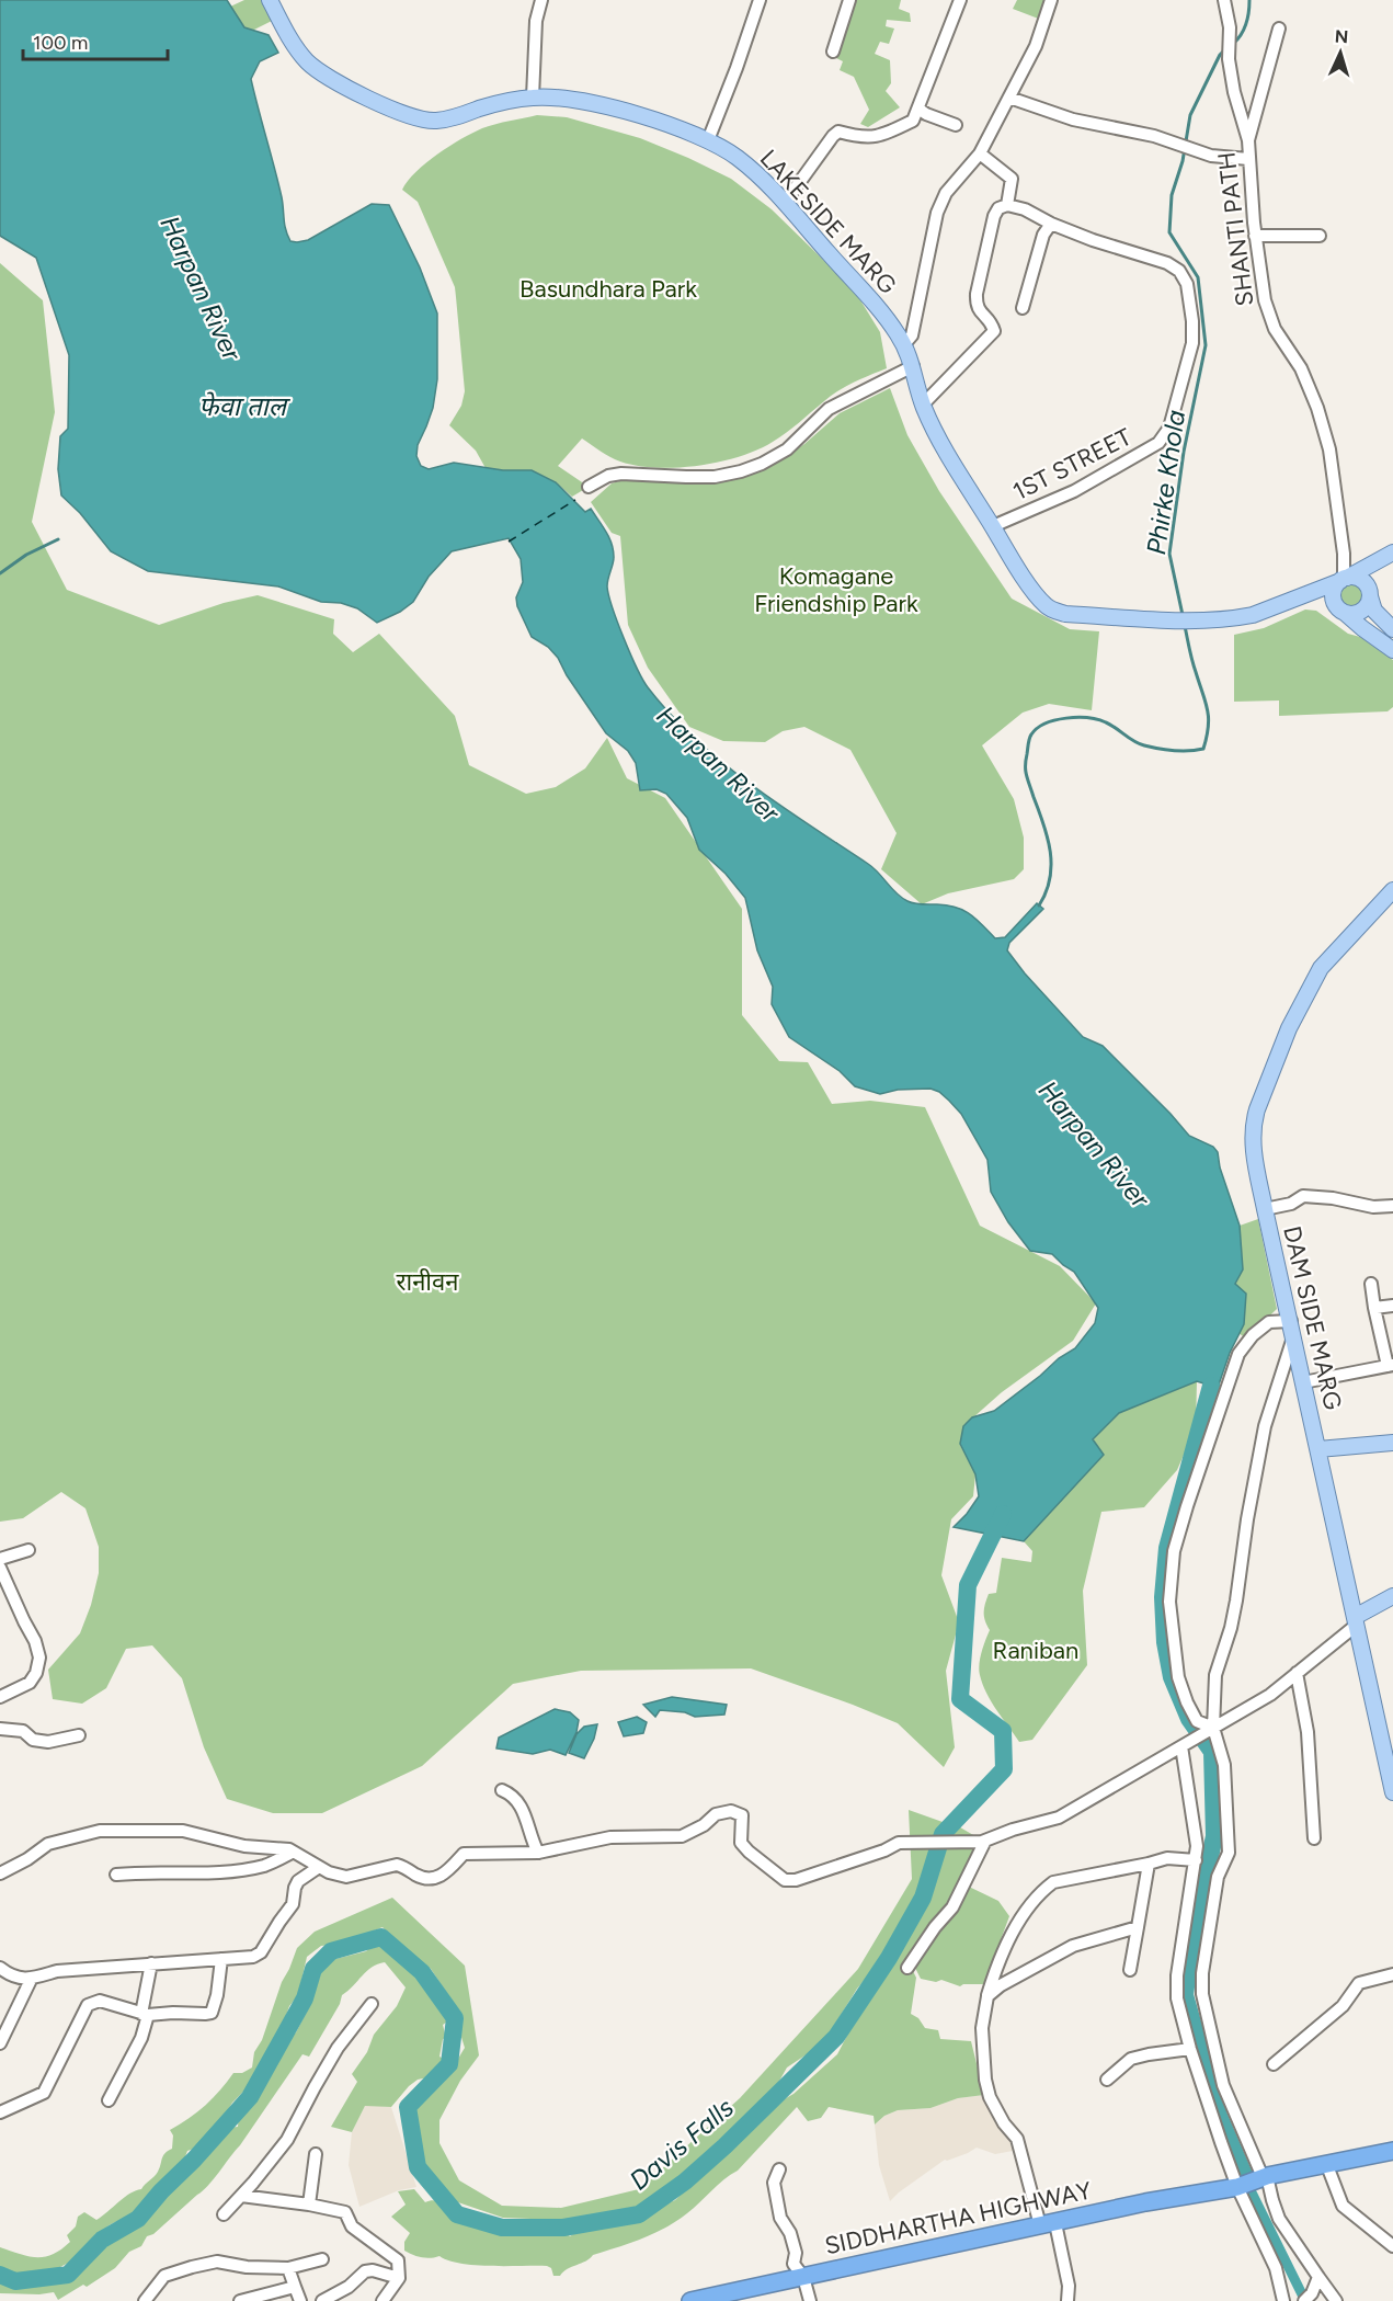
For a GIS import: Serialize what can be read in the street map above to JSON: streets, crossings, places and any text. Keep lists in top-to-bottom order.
{
  "streets": {
    "highway": ["SIDDHARTHA HIGHWAY"],
    "main road": ["LAKESIDE MARG", "DAM SIDE MARG"],
    "street": ["SHANTI PATH", "1ST STREET"]
  },
  "crossings": [
    ["LAKESIDE MARG", "SHANTI PATH"],
    ["LAKESIDE MARG", "1ST STREET"]
  ],
  "water": [
    "Harpan River",
    "फेवा ताल",
    "Phirke Khola",
    "Davis Falls"
  ],
  "parks": [
    "Basundhara Park",
    "Komagane Friendship Park",
    "रानीवन",
    "Raniban"
  ],
  "scale_bar": "100 m",
  "north": "top"
}
